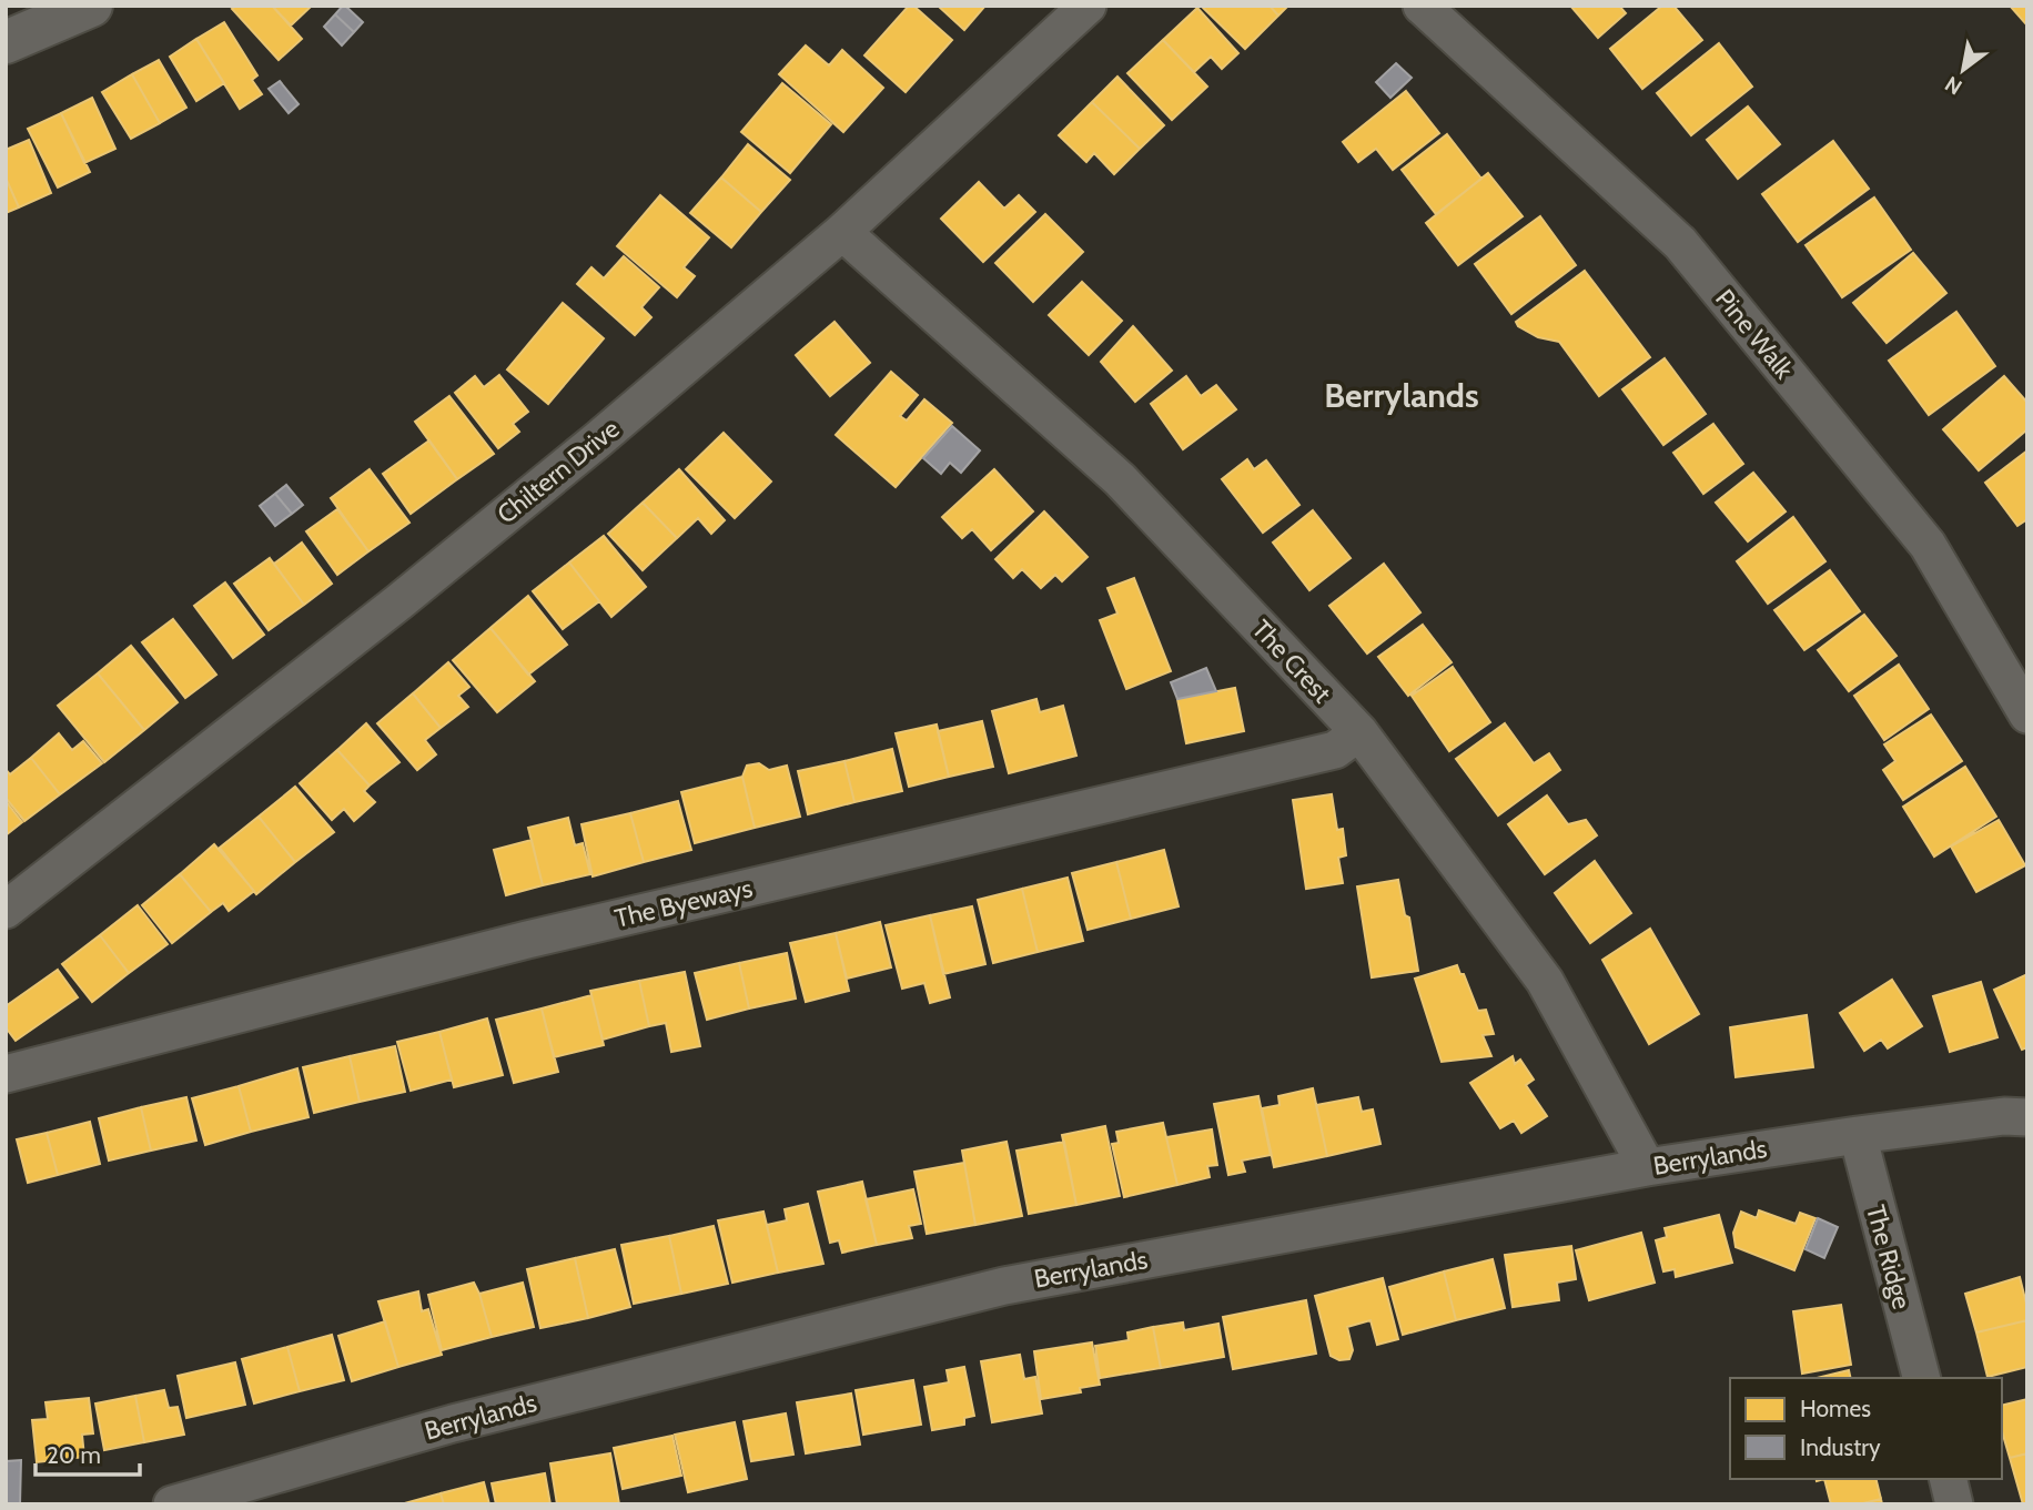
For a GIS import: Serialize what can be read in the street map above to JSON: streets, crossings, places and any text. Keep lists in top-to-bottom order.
{
  "streets": {
    "street": [
      "Pine Walk",
      "Chiltern Drive",
      "The Crest",
      "The Byeways",
      "Berrylands",
      "The Ridge"
    ]
  },
  "crossings": [
    ["Chiltern Drive", "The Crest"],
    ["The Crest", "The Byeways"],
    ["The Crest", "Berrylands"],
    ["Berrylands", "The Ridge"]
  ],
  "districts": ["Berrylands"],
  "legend": ["Homes", "Industry"],
  "scale_bar": "20 m",
  "north": "bottom left"
}
